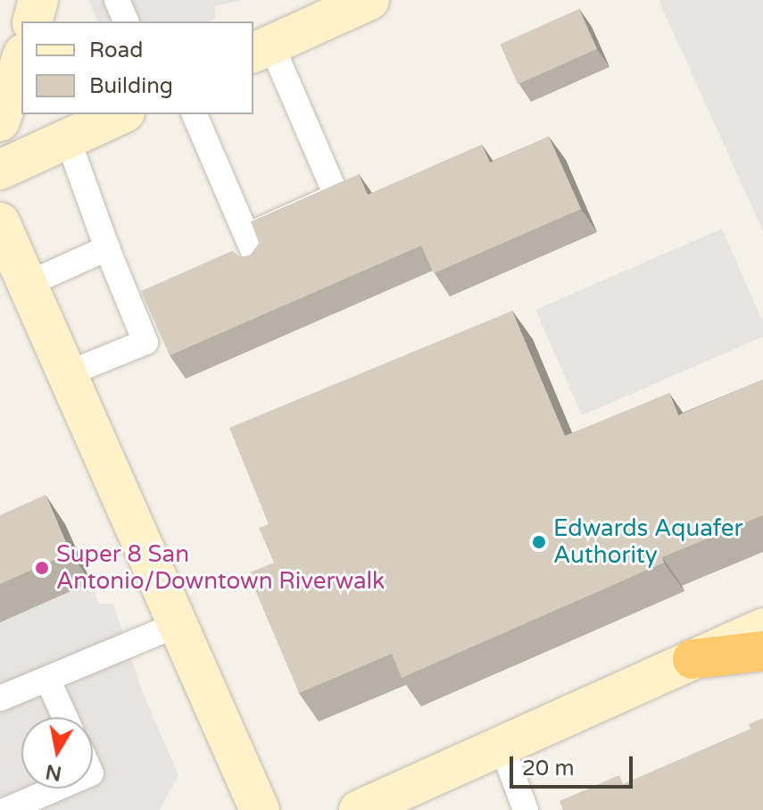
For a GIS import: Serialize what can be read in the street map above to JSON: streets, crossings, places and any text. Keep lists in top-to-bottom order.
{
  "places": ["Edwards Aquafer Authority", "Super 8 San Antonio/Downtown Riverwalk"],
  "legend": ["Road", "Building"],
  "scale_bar": "20 m",
  "north": "bottom"
}
